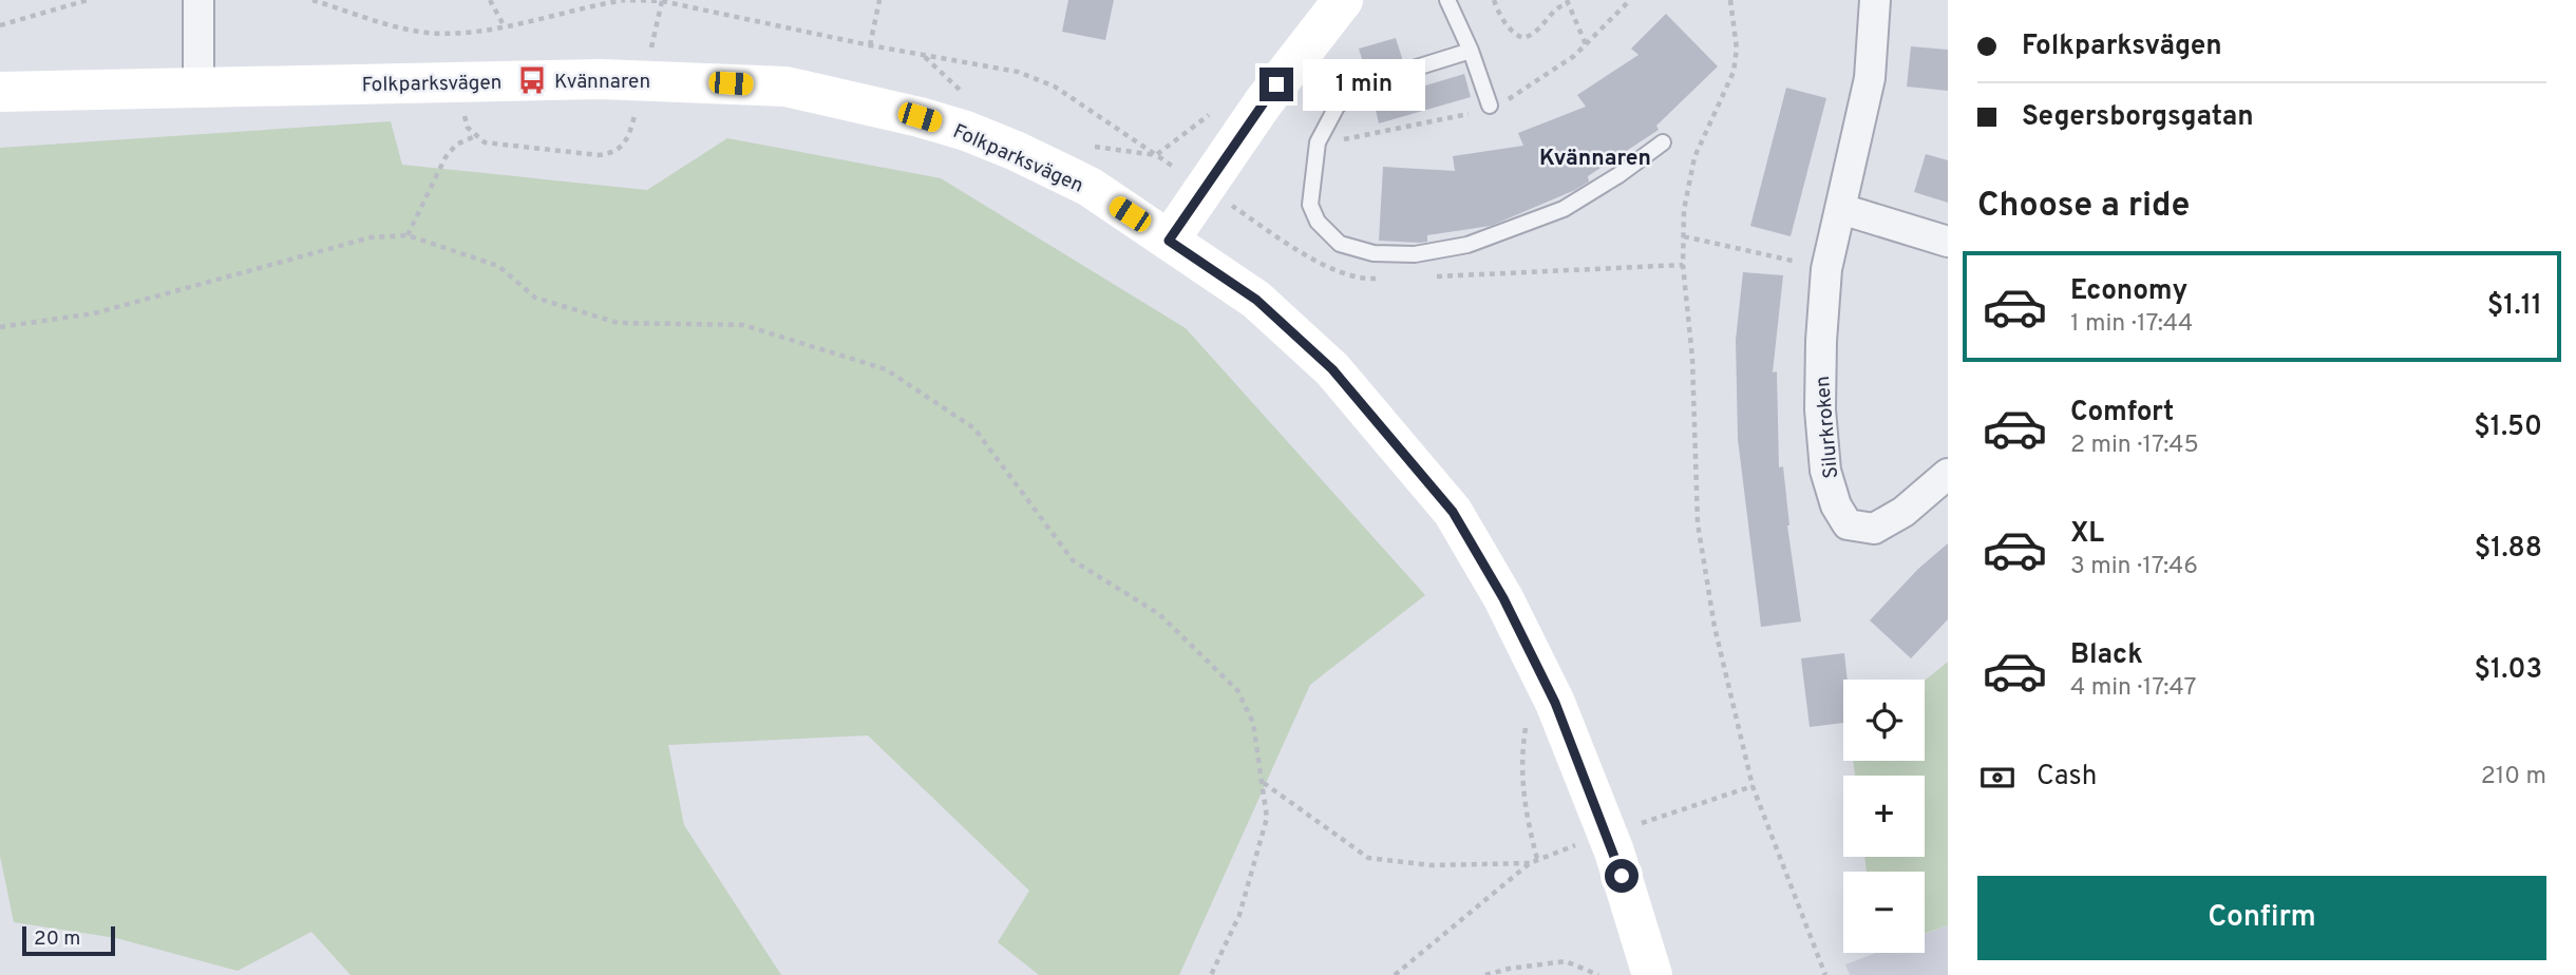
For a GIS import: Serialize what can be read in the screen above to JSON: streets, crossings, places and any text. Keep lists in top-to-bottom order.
{
  "streets": {
    "main road": ["Folkparksvägen"],
    "street": ["Silurkroken"]
  },
  "districts": ["Kvännaren"],
  "places": {
    "bus stop": ["Kvännaren"]
  },
  "scale_bar": "20 m",
  "page": {
    "banner": ["Folkparksvägen", "Segersborgsgatan"],
    "bubble": "1 min",
    "heading": "Choose a ride",
    "list": [
      {
        "name": "Economy",
        "note": "1 min · 17:44",
        "value": "$1.11"
      },
      {
        "name": "Comfort",
        "note": "2 min · 17:45",
        "value": "$1.50"
      },
      {
        "name": "XL",
        "note": "3 min · 17:46",
        "value": "$1.88"
      },
      {
        "name": "Black",
        "note": "4 min · 17:47",
        "value": "$1.03"
      }
    ],
    "map_buttons": ["+", "−"],
    "pay": ["Cash", "210 m"],
    "buttons": "Confirm",
    "scale": "20 m"
  }
}
